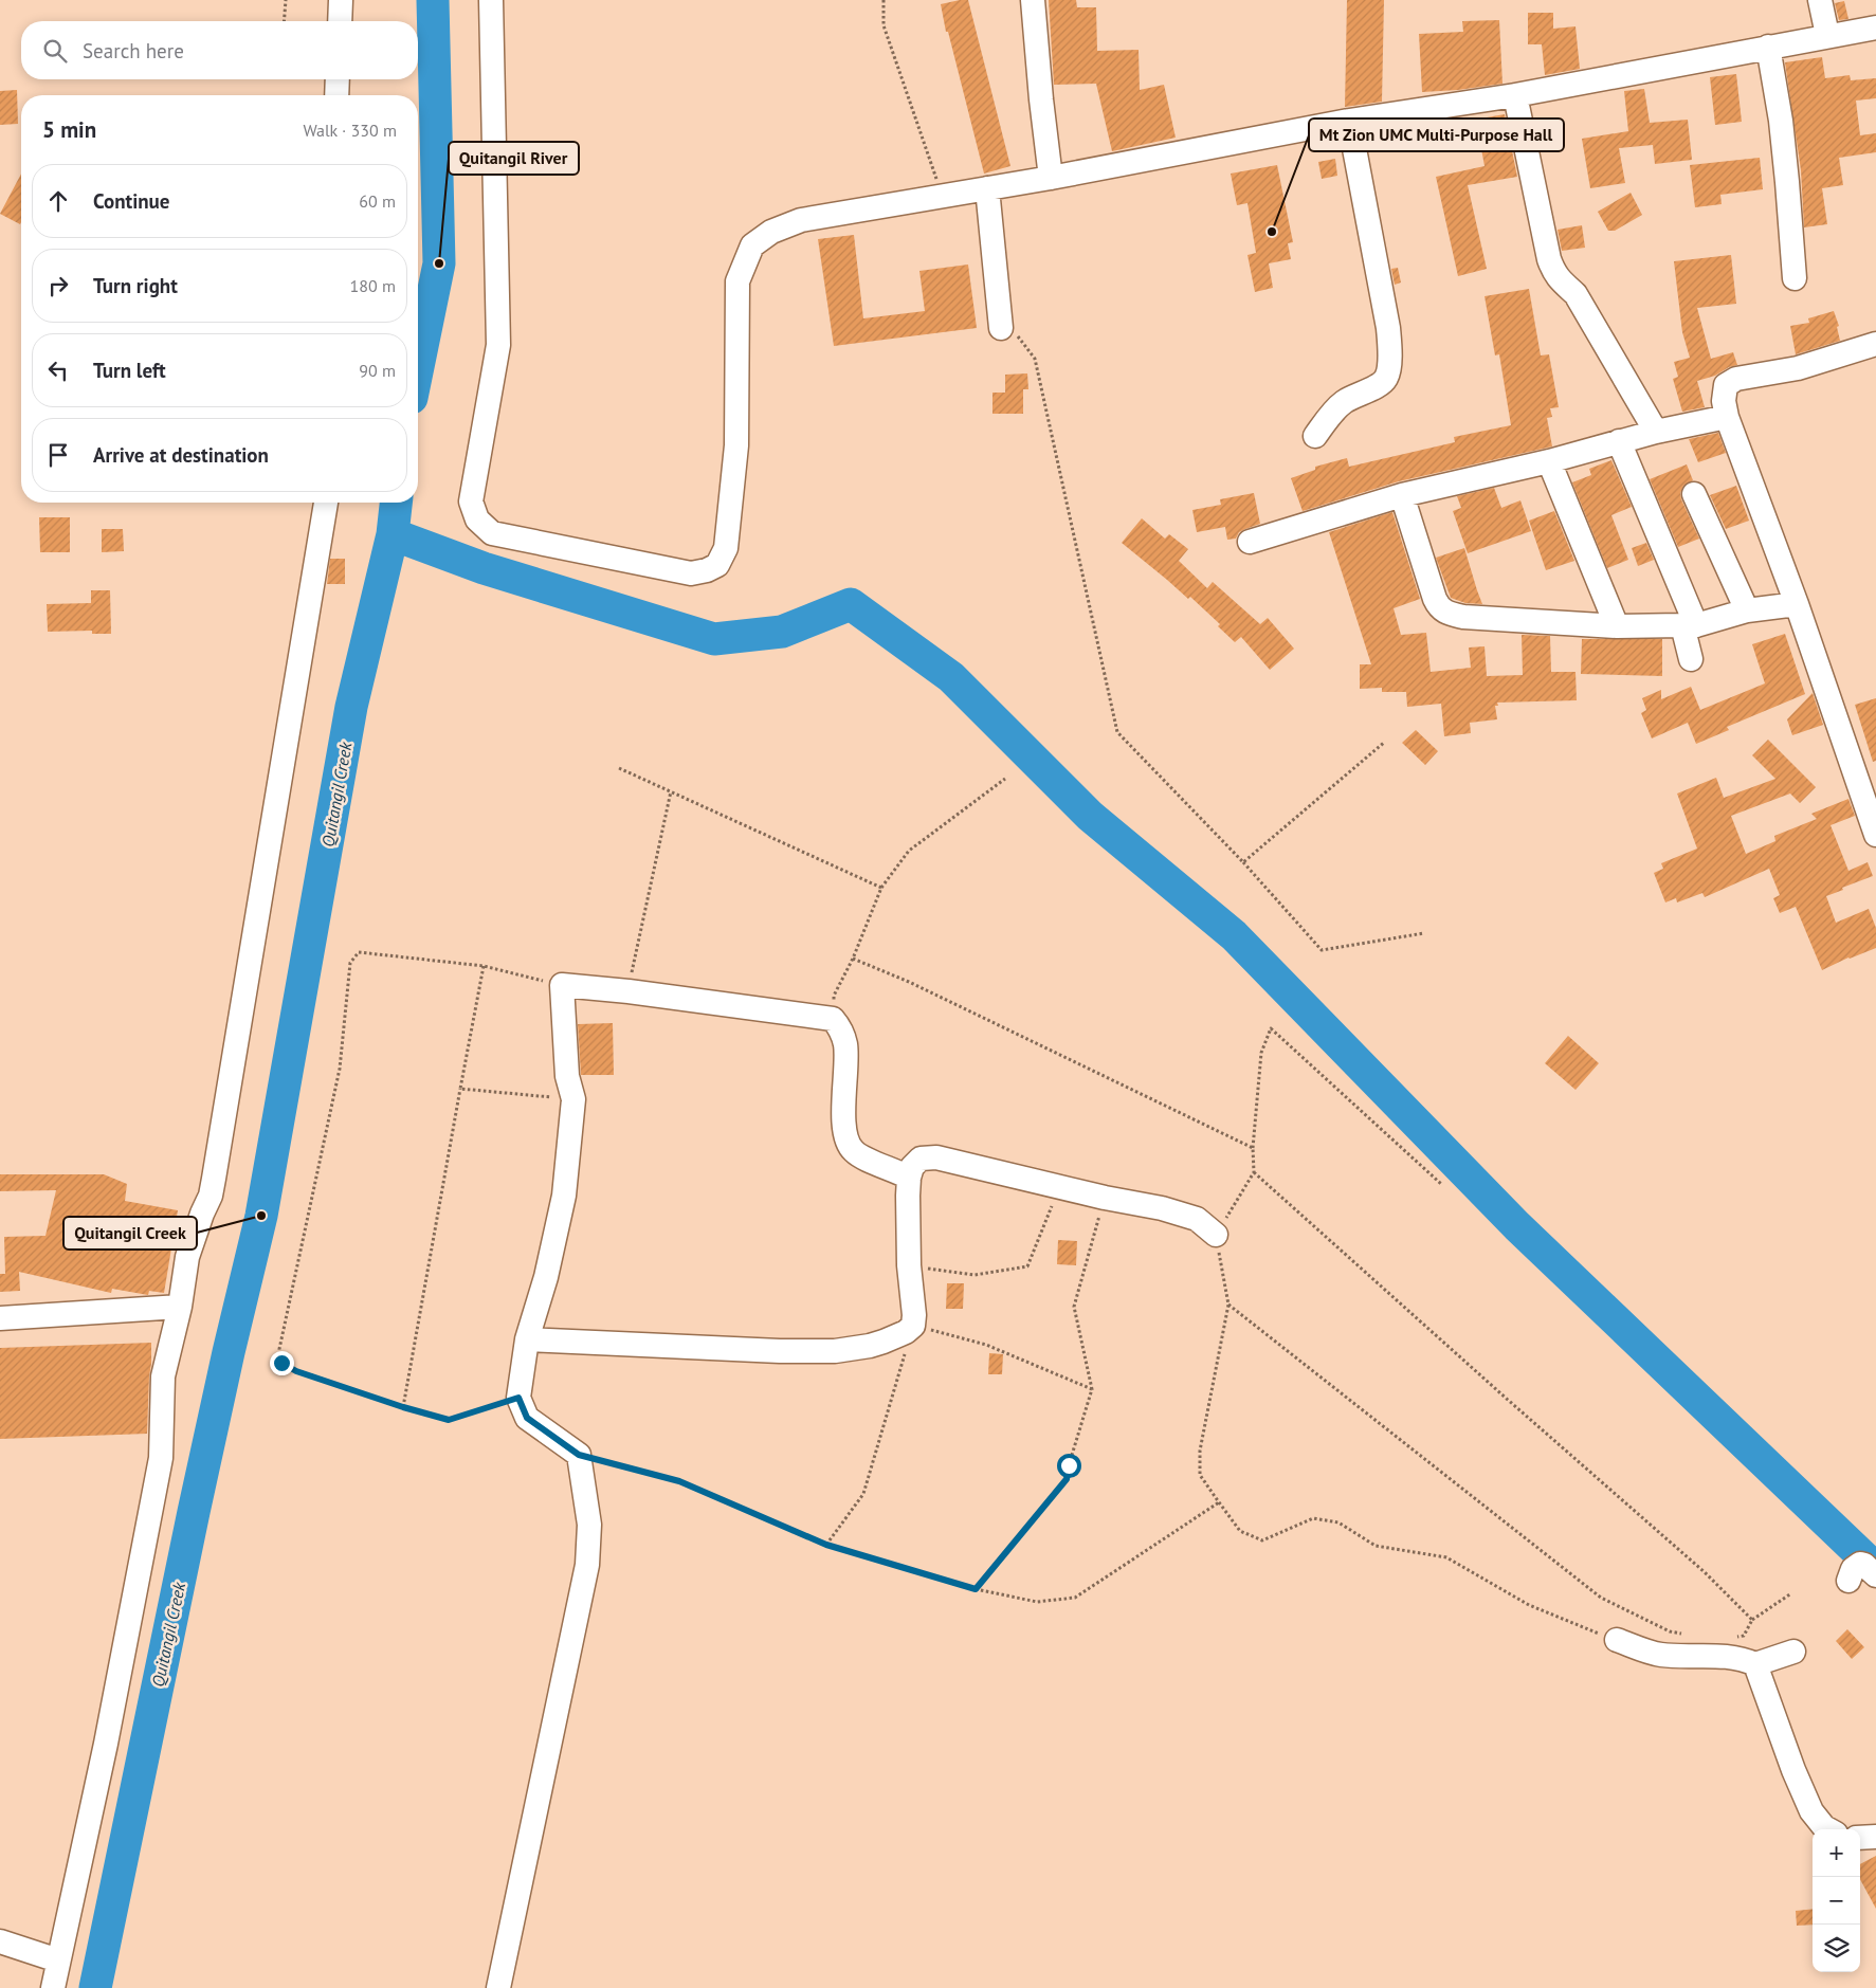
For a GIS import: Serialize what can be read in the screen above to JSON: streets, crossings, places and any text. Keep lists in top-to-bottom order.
{
  "water": ["Quitangil Creek"],
  "places": ["Mt Zion UMC Multi-Purpose Hall", "Quitangil River", "Quitangil Creek"],
  "page": {
    "search": "Search here",
    "heading": ["5 min", "Walk · 330 m"],
    "list": [
      ["Continue", "60 m"],
      ["Turn right", "180 m"],
      ["Turn left", "90 m"],
      "Arrive at destination"
    ],
    "map_buttons": ["+", "−"]
  }
}
